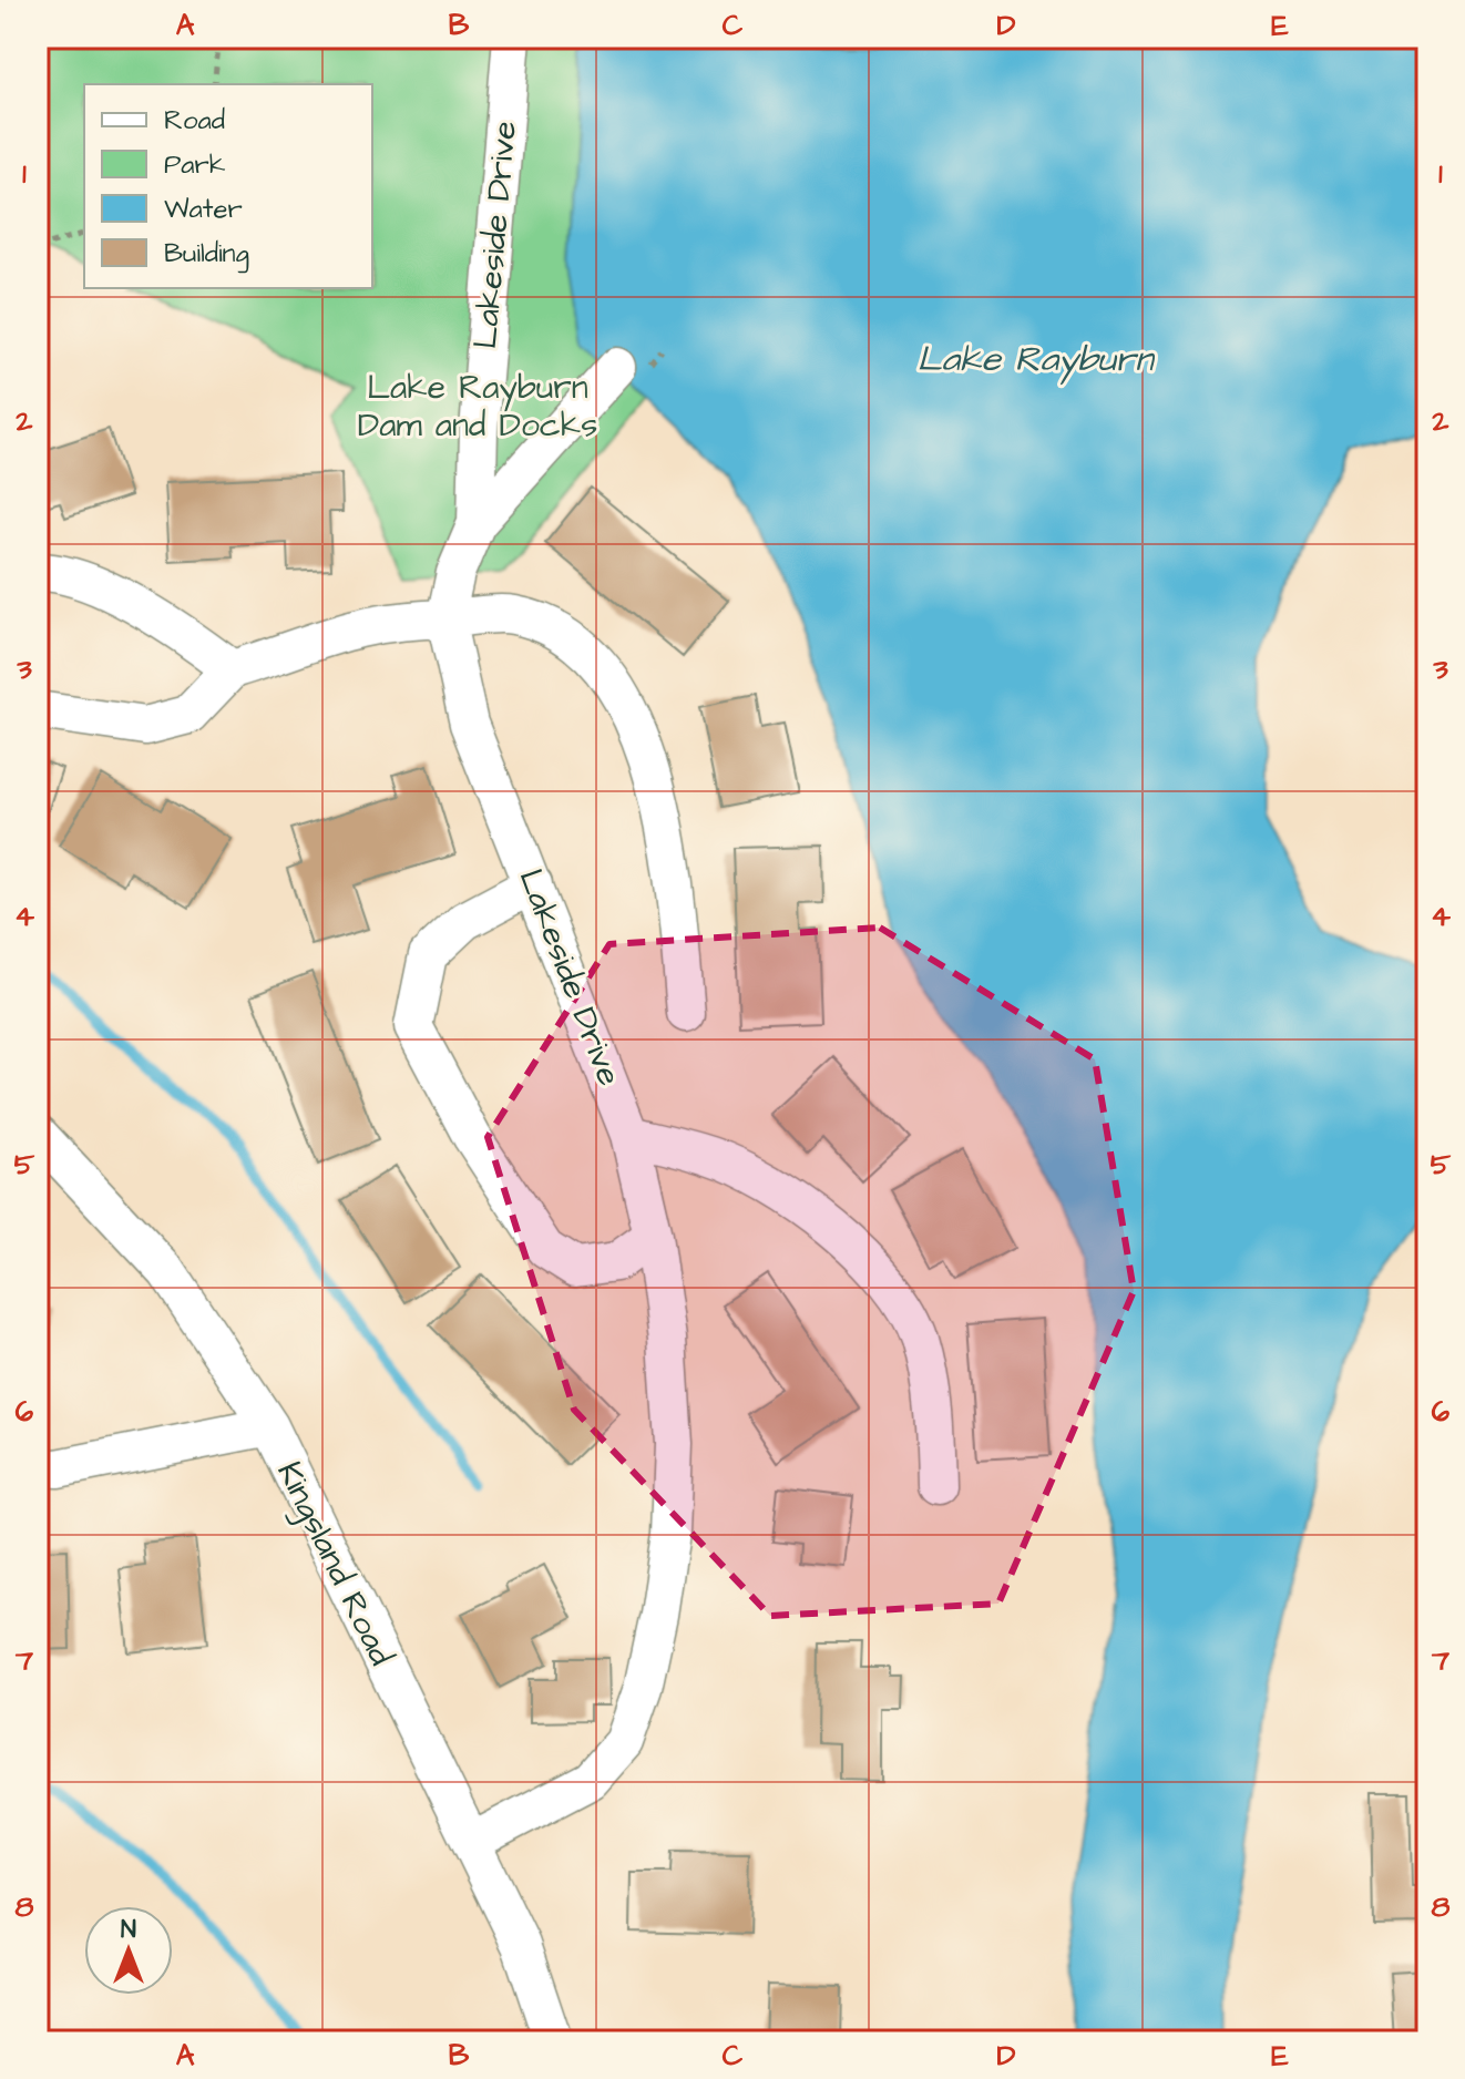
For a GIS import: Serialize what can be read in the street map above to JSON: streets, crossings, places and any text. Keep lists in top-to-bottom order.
{
  "streets": {
    "street": ["Lakeside Drive", "Kingsland Road"]
  },
  "crossings": [
    ["Lakeside Drive", "Kingsland Road"]
  ],
  "water": ["Lake Rayburn"],
  "parks": ["Lake Rayburn Dam and Docks"],
  "legend": [
    "Road",
    "Park",
    "Water",
    "Building"
  ],
  "north": "top",
  "grid": {
    "columns": [
      "A",
      "B",
      "C",
      "D",
      "E"
    ],
    "rows": [
      "1",
      "2",
      "3",
      "4",
      "5",
      "6",
      "7",
      "8"
    ]
  }
}
